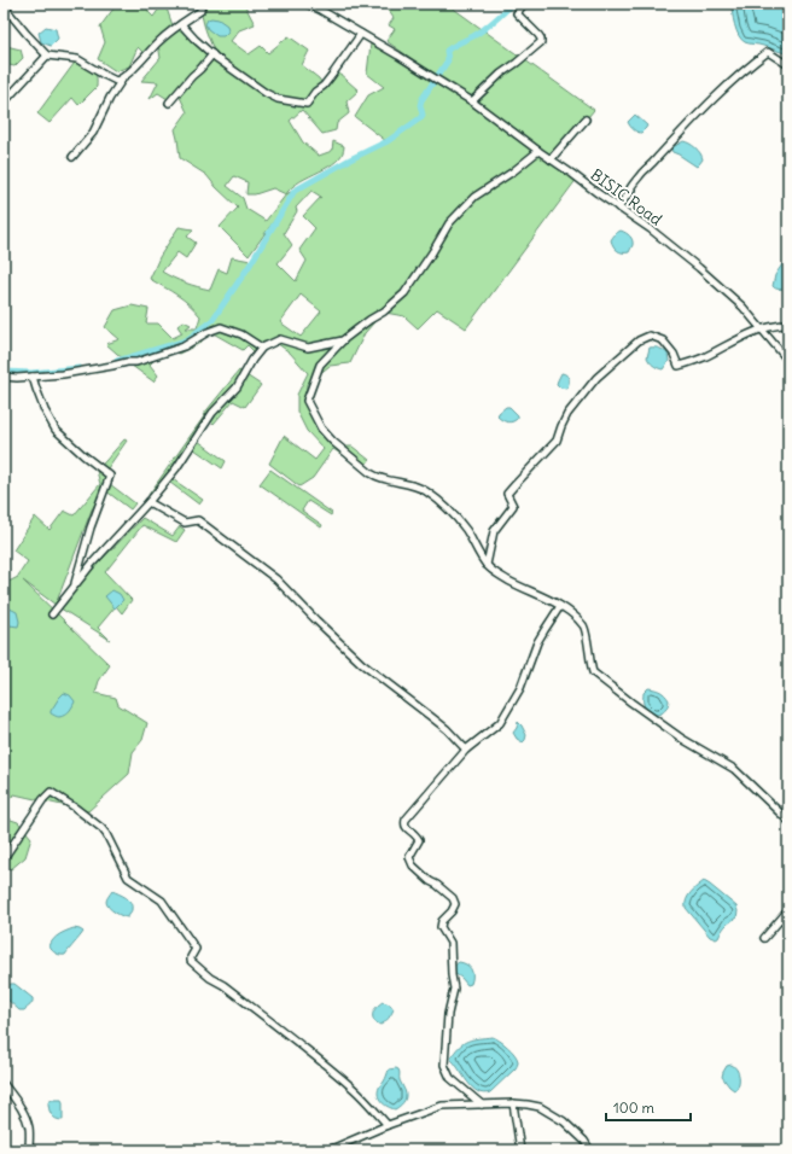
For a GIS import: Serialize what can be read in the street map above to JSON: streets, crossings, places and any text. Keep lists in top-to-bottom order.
{
  "streets": {
    "street": ["BISIC Road"]
  },
  "scale_bar": "100 m"
}
